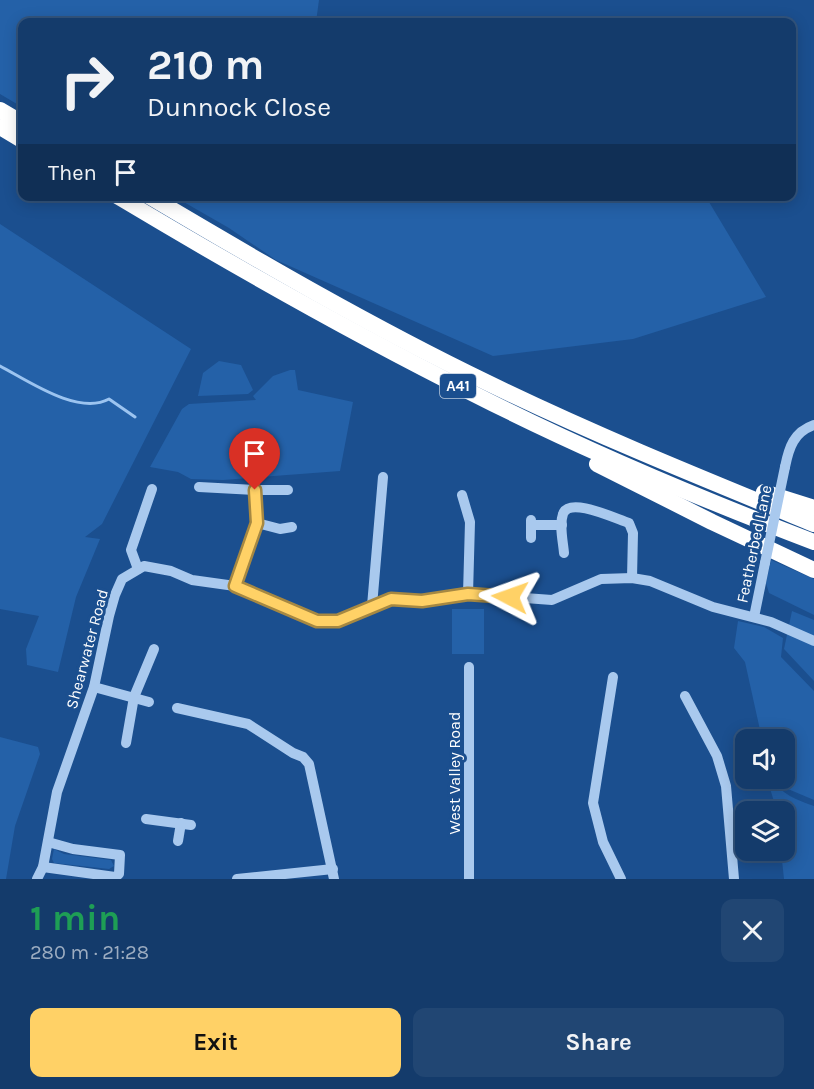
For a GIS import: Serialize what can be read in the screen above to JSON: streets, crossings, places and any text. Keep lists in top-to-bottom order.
{
  "streets": {
    "highway": ["A41"],
    "street": ["Featherbed Lane", "Shearwater Road", "West Valley Road"]
  },
  "page": {
    "turn": ["210 m", "Dunnock Close"],
    "then": "Then",
    "heading": ["1 min", "280 m · 21:28"],
    "buttons": ["Exit", "Share"]
  }
}
